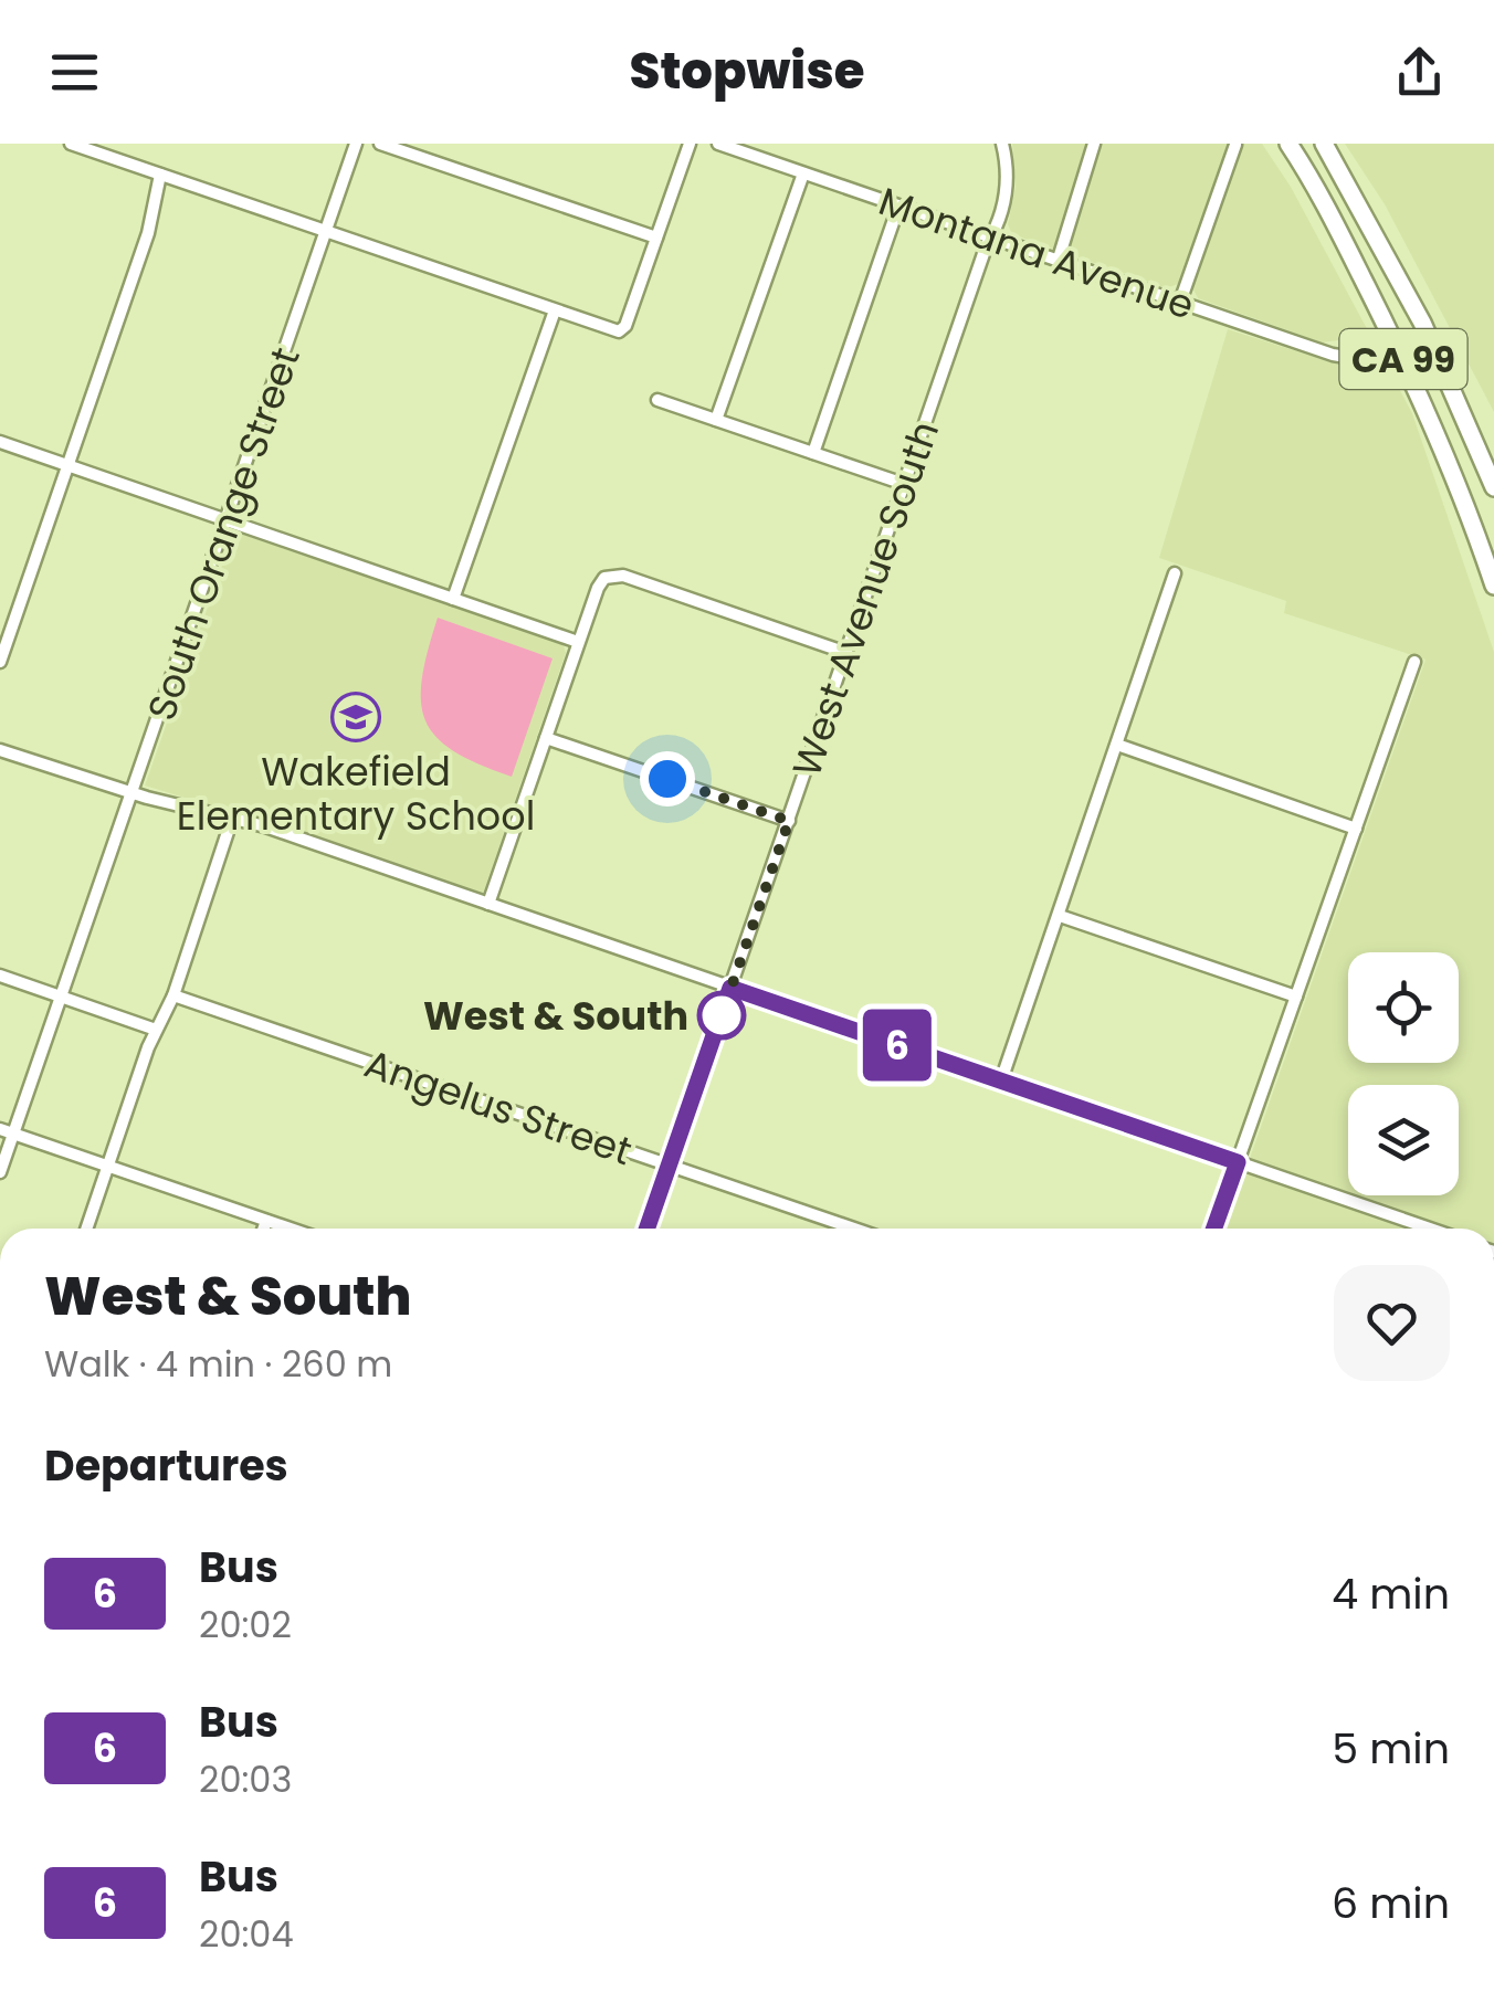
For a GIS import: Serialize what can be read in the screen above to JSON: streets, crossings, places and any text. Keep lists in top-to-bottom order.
{
  "streets": {
    "highway": ["CA 99"],
    "street": [
      "Montana Avenue",
      "South Orange Street",
      "West Avenue South",
      "Angelus Street"
    ]
  },
  "crossings": [
    ["Montana Avenue", "West Avenue South"],
    ["West Avenue South", "Angelus Street"]
  ],
  "places": {
    "school or university": ["Wakefield Elementary School"],
    "other": ["West & South"]
  },
  "lines": ["bus line 6"],
  "page": {
    "header": "Stopwise",
    "on_map": "6",
    "heading": [
      ["West & South", "Walk · 4 min · 260 m"],
      "Departures"
    ],
    "list": [
      {
        "mark": "6",
        "name": "Bus",
        "note": "20:02",
        "value": "4 min"
      },
      {
        "mark": "6",
        "name": "Bus",
        "note": "20:03",
        "value": "5 min"
      },
      {
        "mark": "6",
        "name": "Bus",
        "note": "20:04",
        "value": "6 min"
      }
    ]
  }
}
